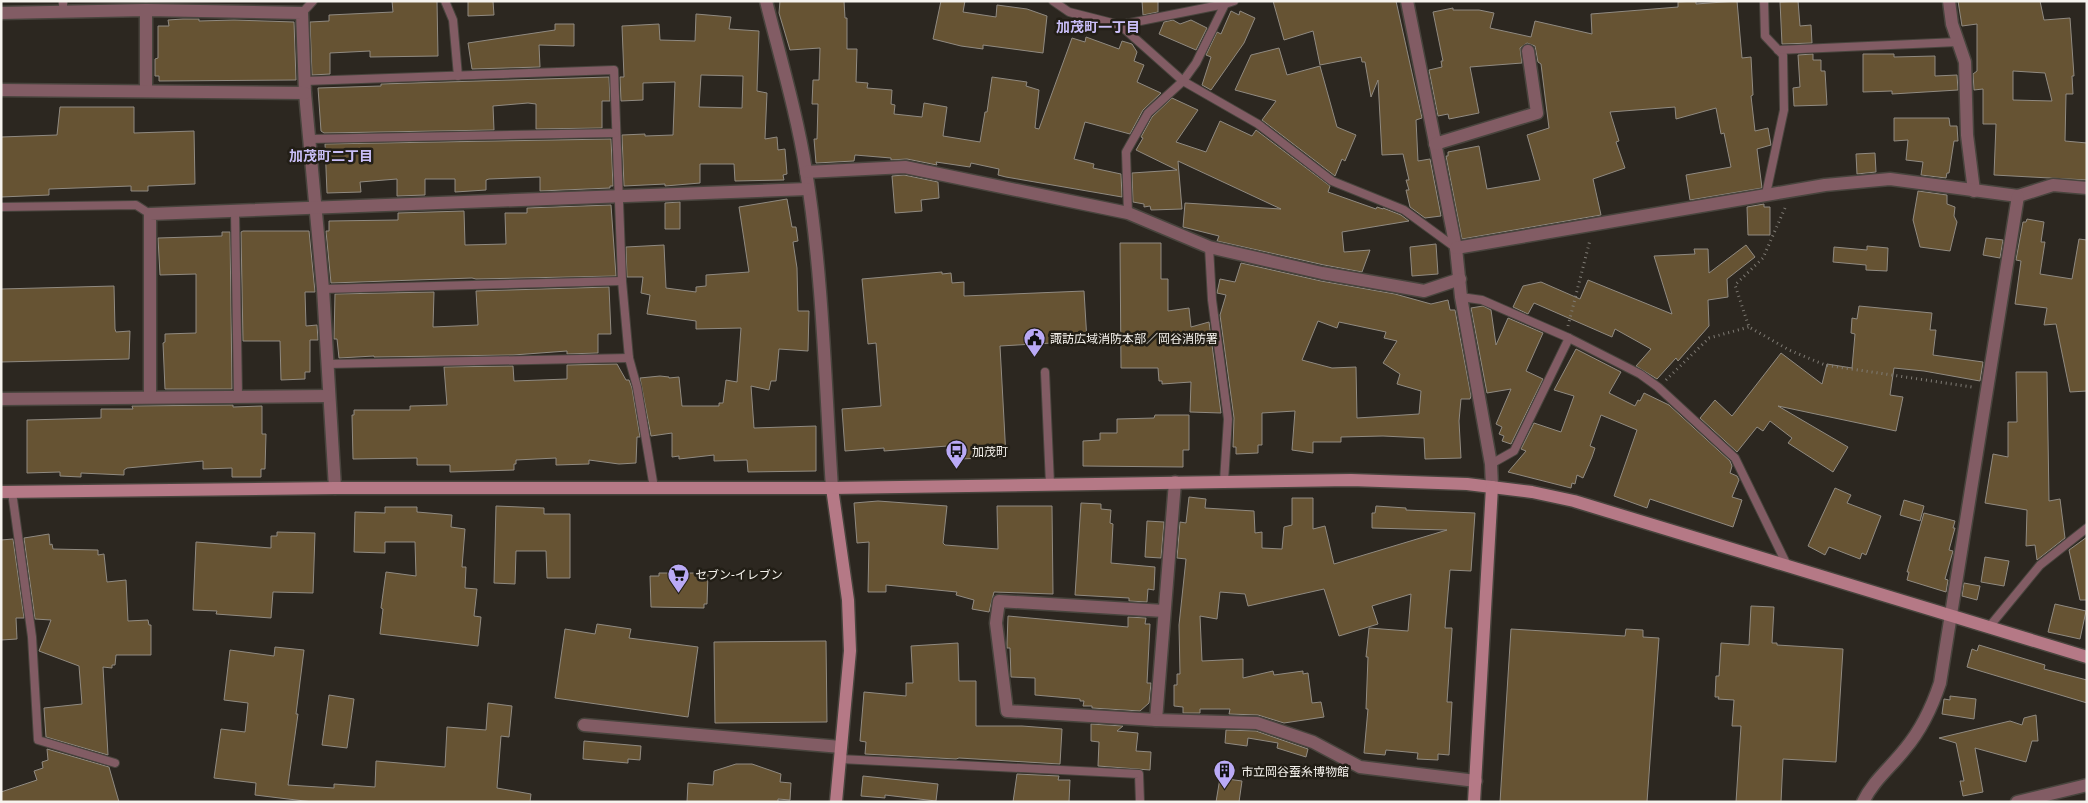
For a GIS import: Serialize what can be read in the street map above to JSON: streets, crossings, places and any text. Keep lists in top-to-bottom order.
{
  "districts": ["加茂町一丁目", "加茂町二丁目"],
  "places": {
    "public building": ["諏訪広域消防本部／岡谷消防署"],
    "bus stop": ["加茂町"],
    "supermarket": ["セブン-イレブン"],
    "building": ["市立岡谷蚕糸博物館"]
  }
}
